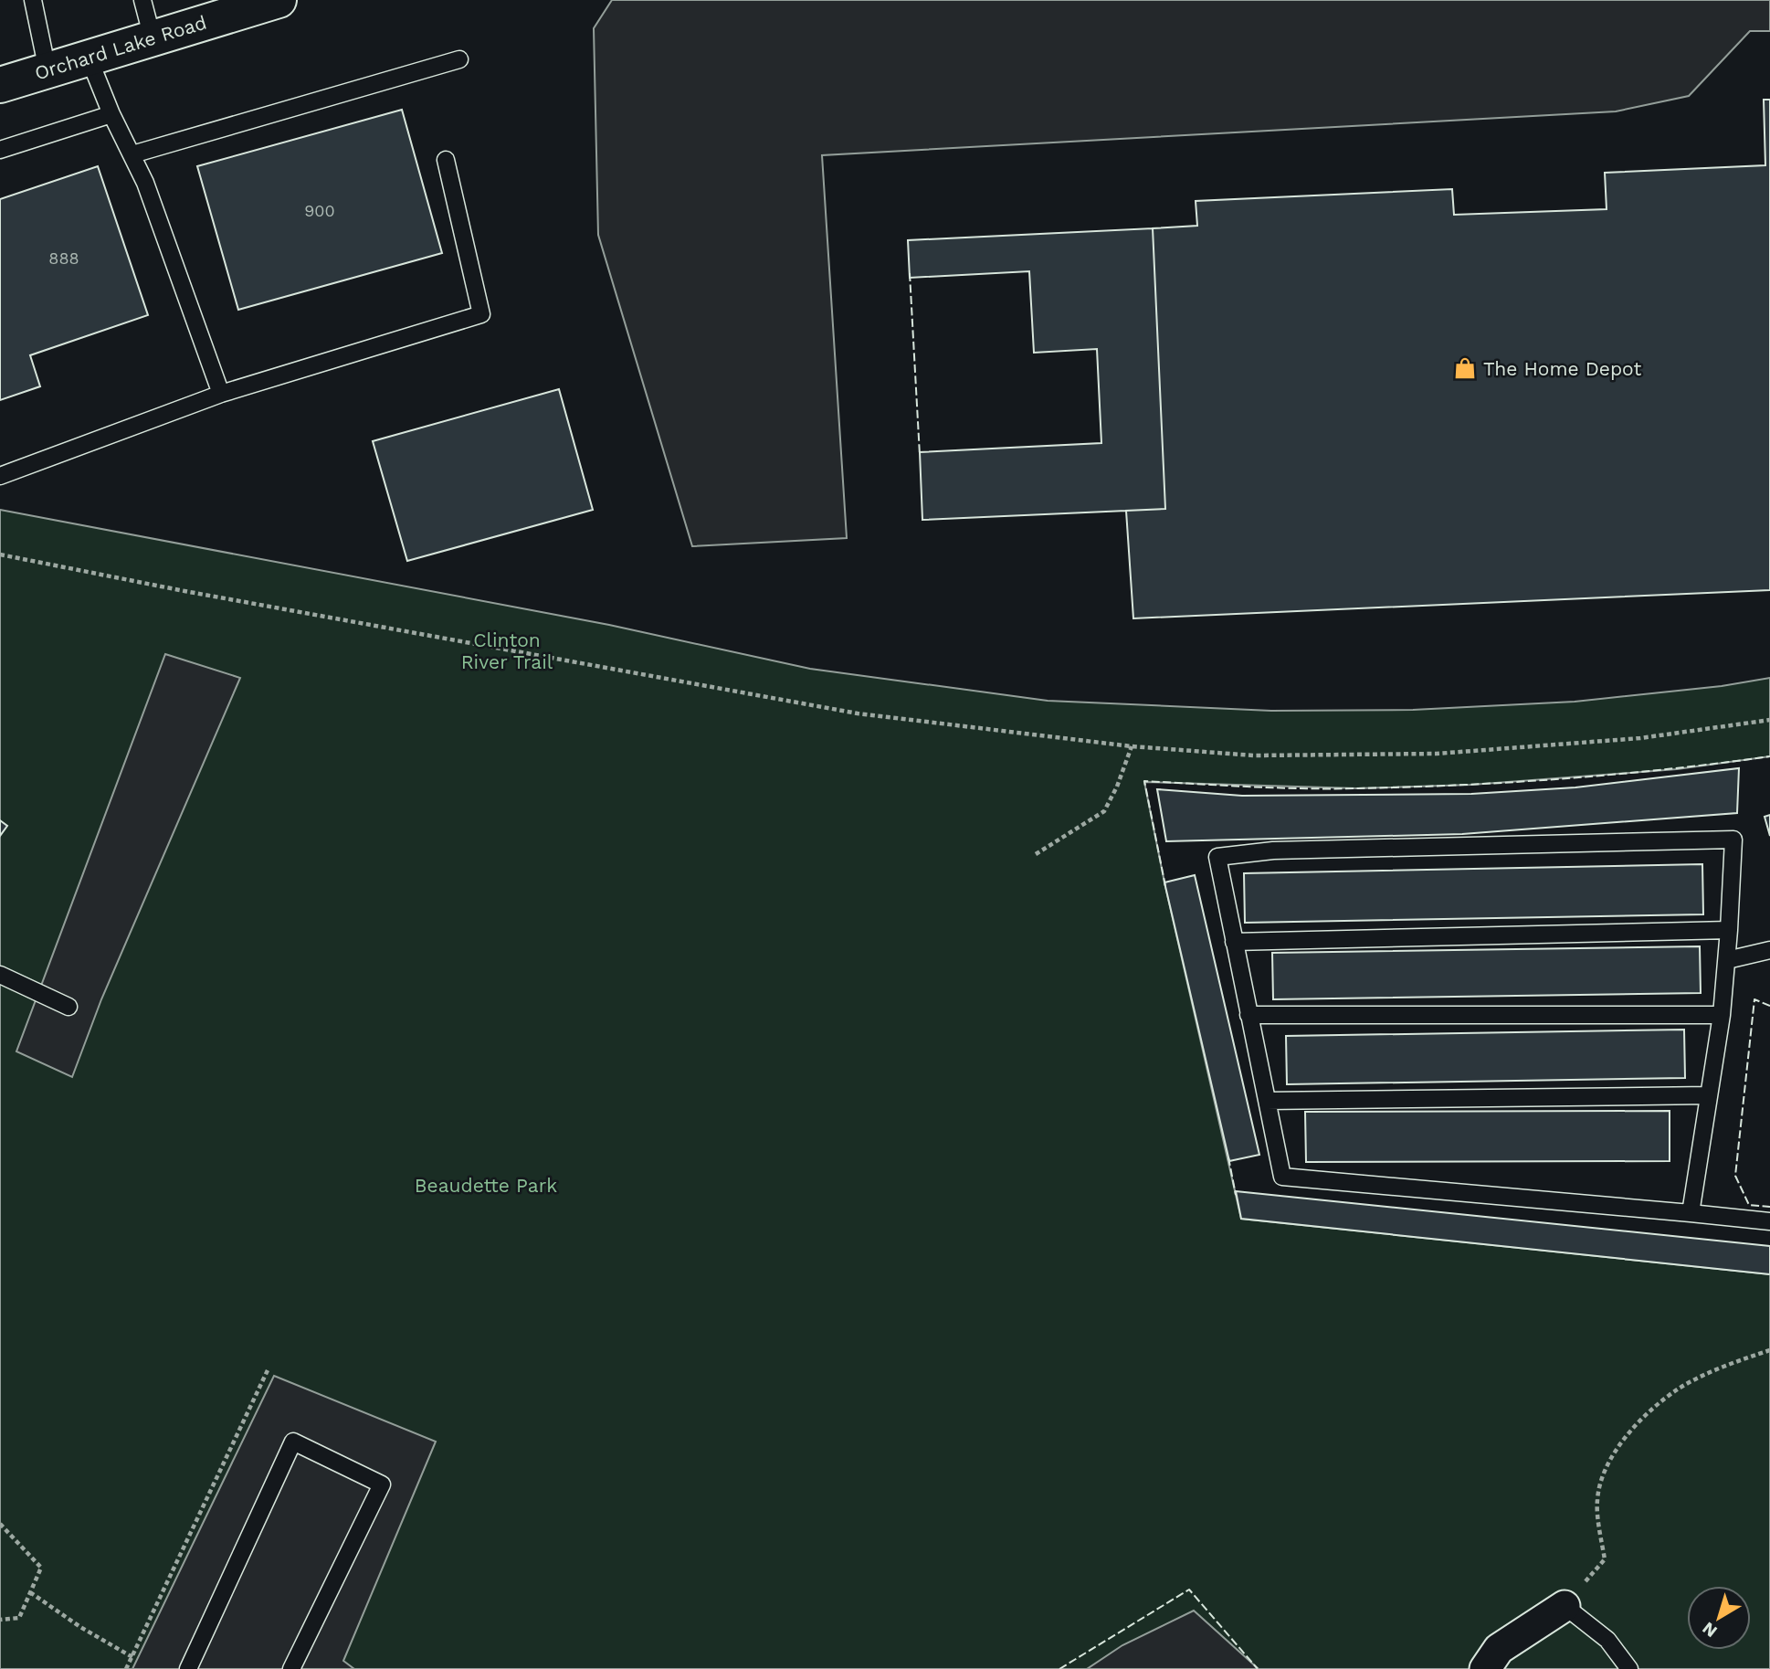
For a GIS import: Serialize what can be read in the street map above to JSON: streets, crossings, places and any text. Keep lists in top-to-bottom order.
{
  "streets": {
    "main road": ["Orchard Lake Road"]
  },
  "parks": ["Clinton River Trail", "Beaudette Park"],
  "places": {
    "shop": ["The Home Depot"]
  },
  "house_numbers": ["900", "888"],
  "north": "bottom left"
}
